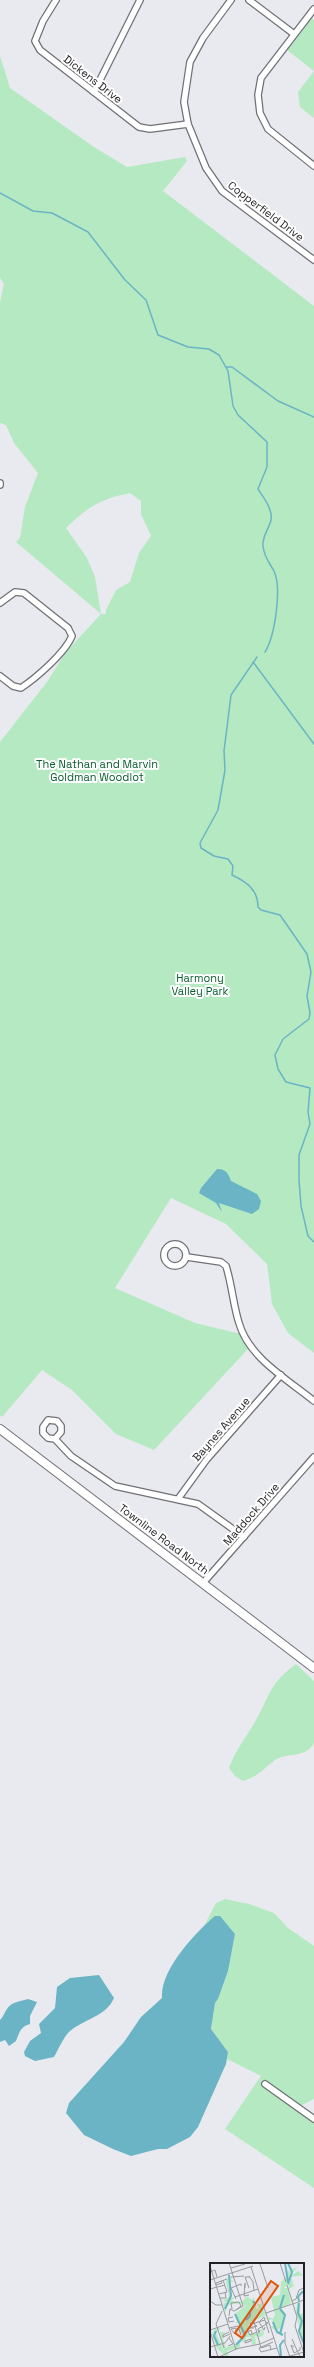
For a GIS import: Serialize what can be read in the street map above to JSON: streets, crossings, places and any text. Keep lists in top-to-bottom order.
{
  "streets": {
    "main road": ["Townline Road North"],
    "street": [
      "Dickens Drive",
      "Copperfield Drive",
      "Baynes Avenue",
      "Maddock Drive"
    ]
  },
  "crossings": [
    ["Dickens Drive", "Copperfield Drive"],
    ["Maddock Drive", "Townline Road North"]
  ],
  "parks": ["The Nathan and Marvin Goldman Woodlot", "Harmony Valley Park"]
}
